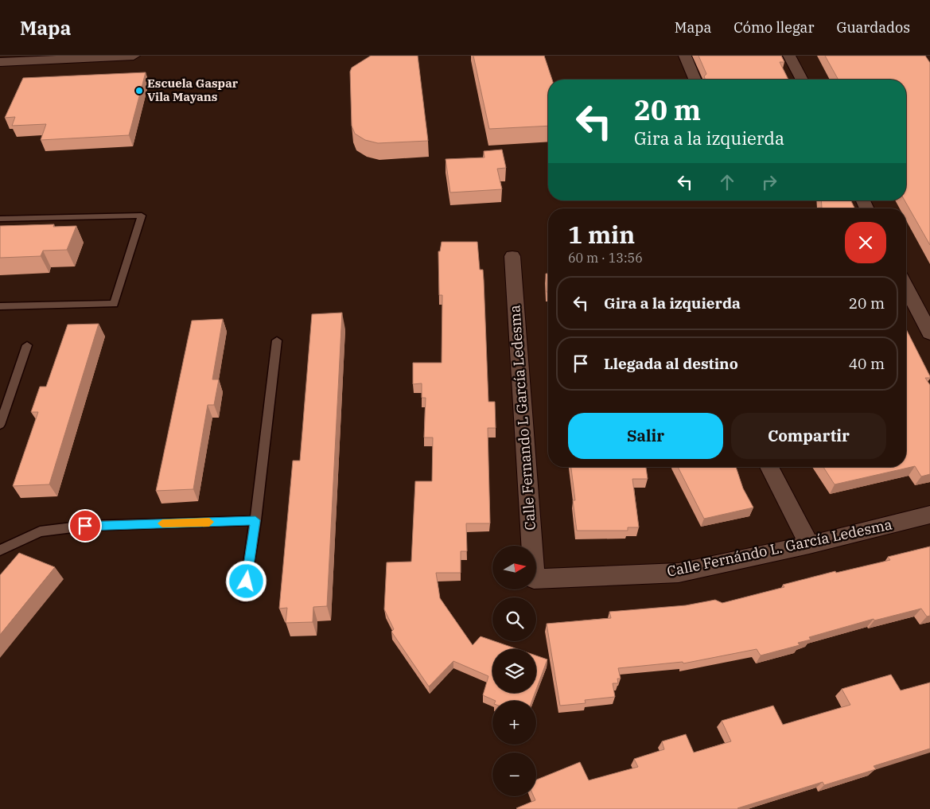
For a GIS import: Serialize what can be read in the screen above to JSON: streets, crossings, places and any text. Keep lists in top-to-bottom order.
{
  "streets": {
    "street": ["Calle Fernando L García Ledesma", "Calle Fernándo L. García Ledesma"]
  },
  "places": ["Escuela Gaspar Vila Mayans"],
  "north": "right",
  "page": {
    "header": "Mapa",
    "nav": ["Mapa", "Cómo llegar", "Guardados"],
    "turn": ["20 m", "Gira a la izquierda"],
    "heading": ["1 min", "60 m · 13:56"],
    "list": [
      {
        "name": "Gira a la izquierda",
        "value": "20 m"
      },
      {
        "name": "Llegada al destino",
        "value": "40 m"
      }
    ],
    "buttons": ["Salir", "Compartir"],
    "map_buttons": ["+", "−"]
  }
}
